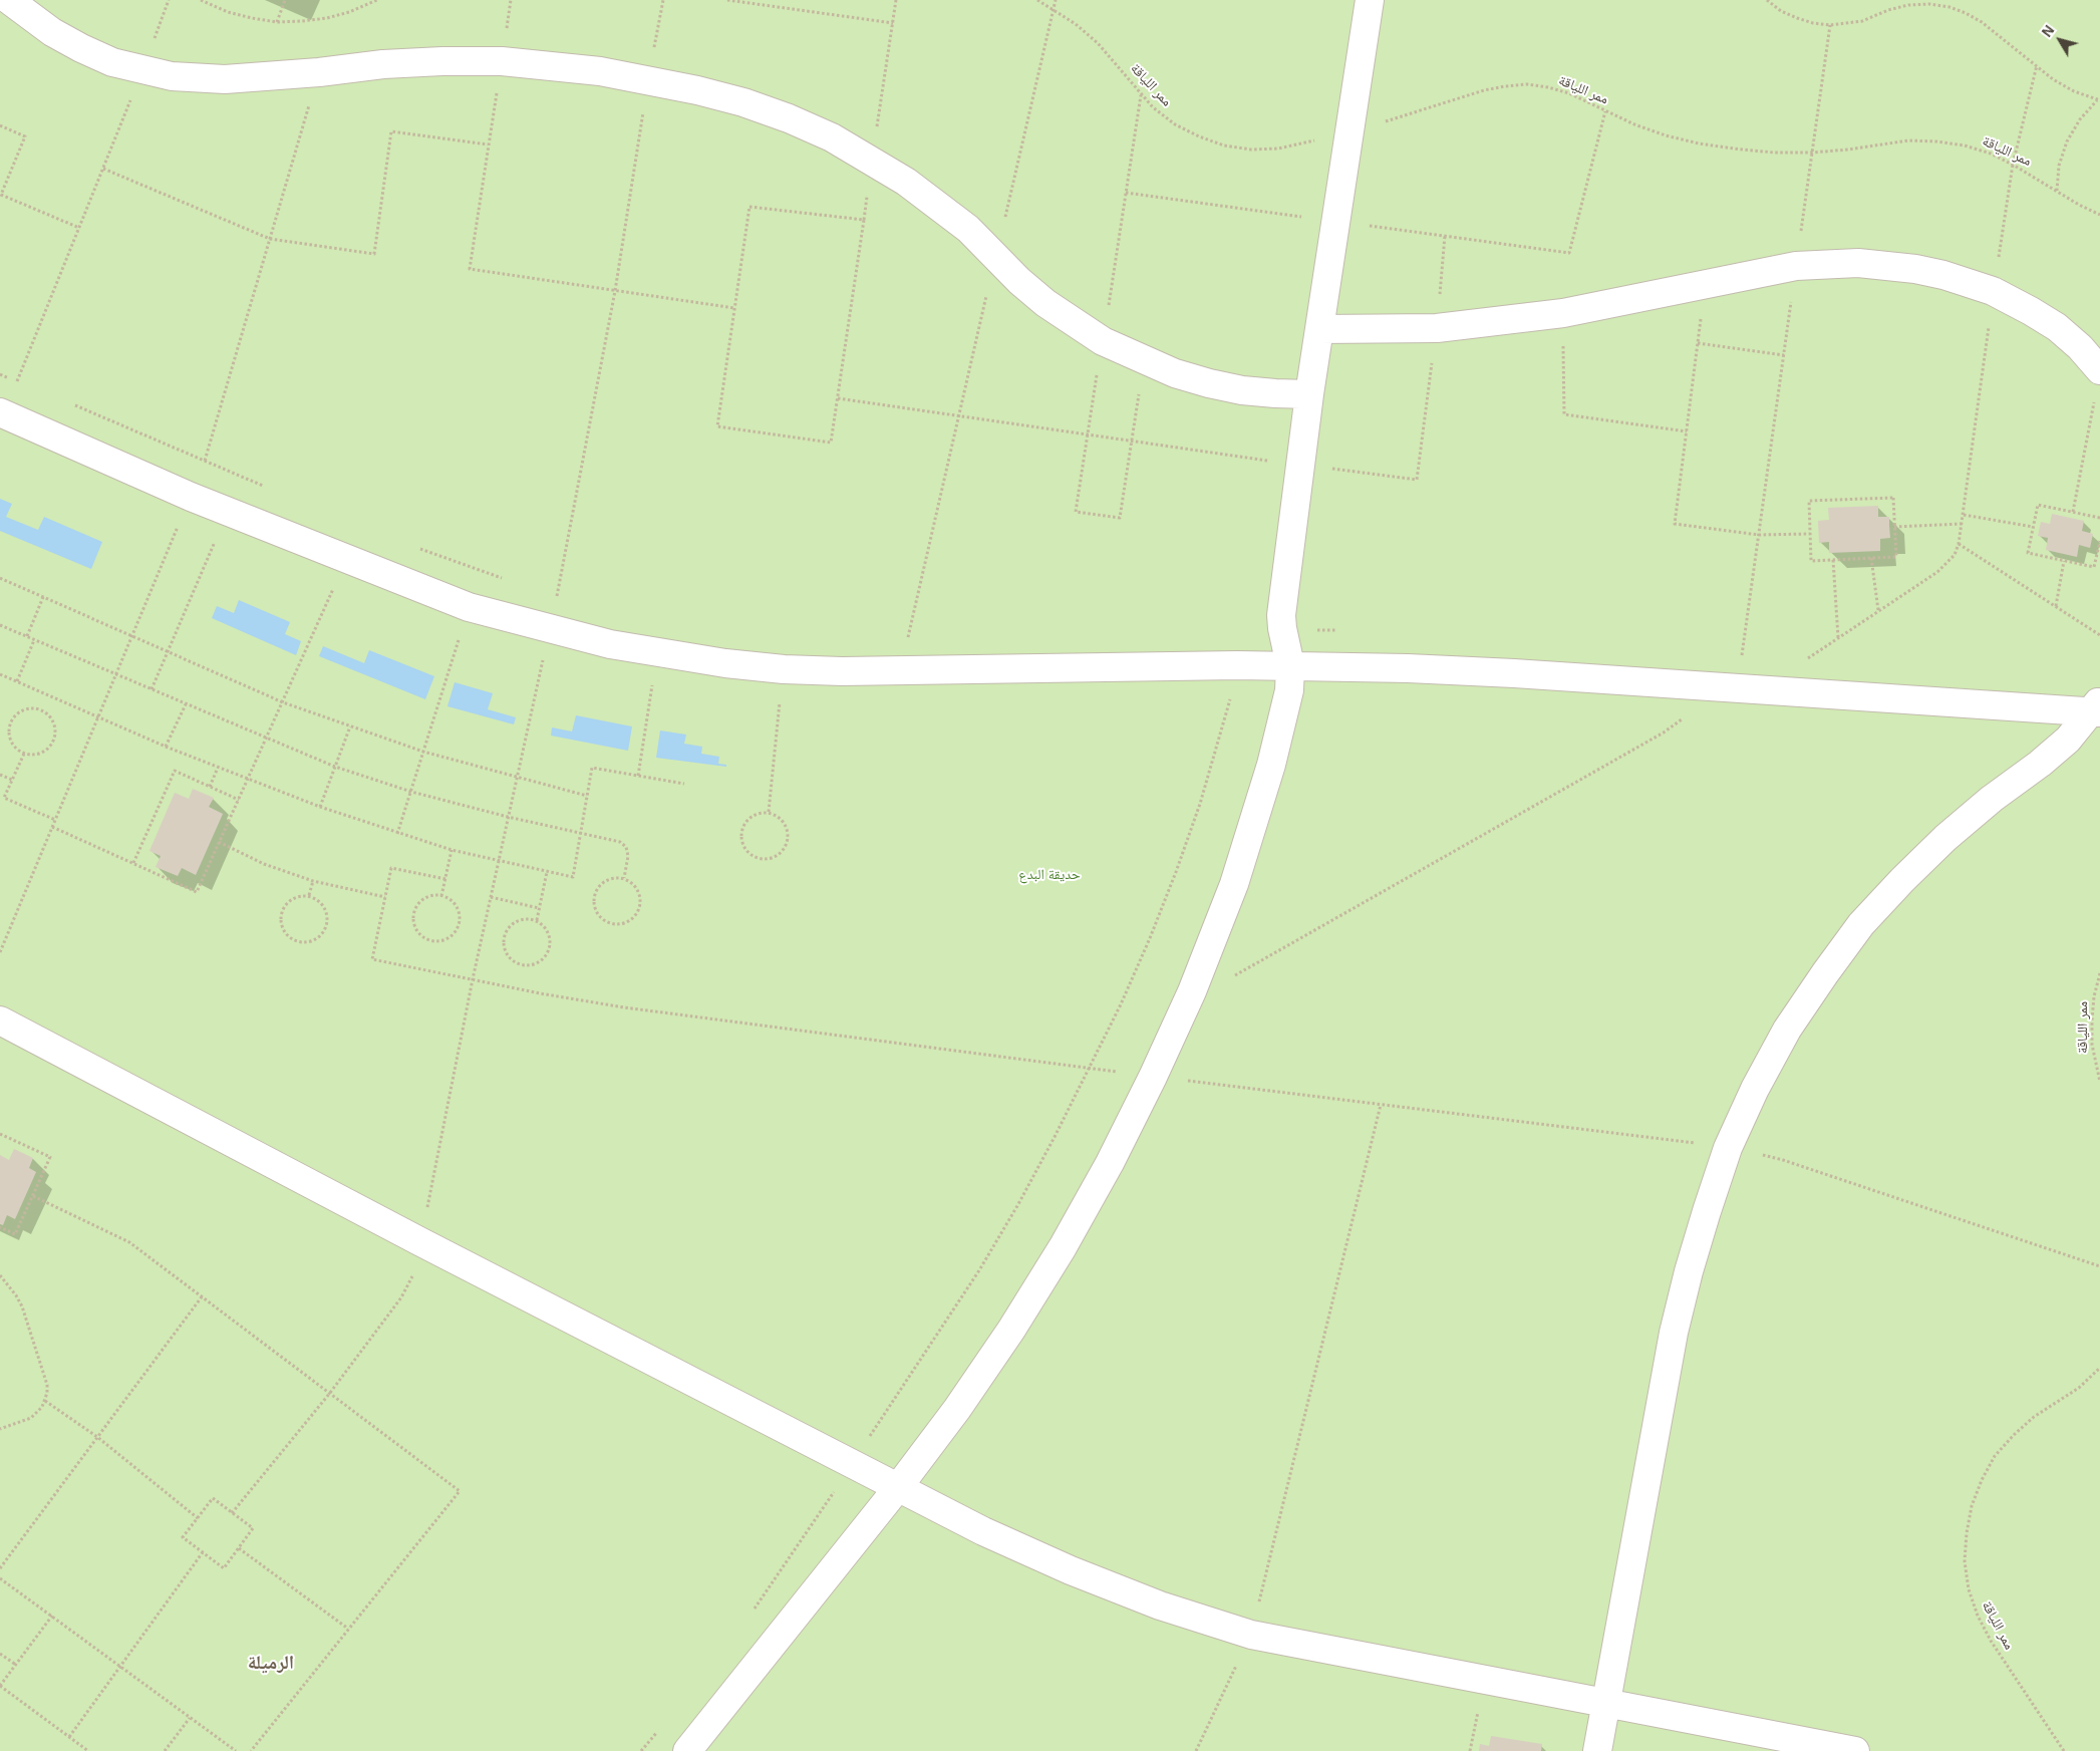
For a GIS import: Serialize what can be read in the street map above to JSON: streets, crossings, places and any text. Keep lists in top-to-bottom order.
{
  "streets": {
    "path": ["ممر اللياقة"]
  },
  "districts": ["الرميلة"],
  "parks": ["حديقة البدع"],
  "north": "top left"
}
